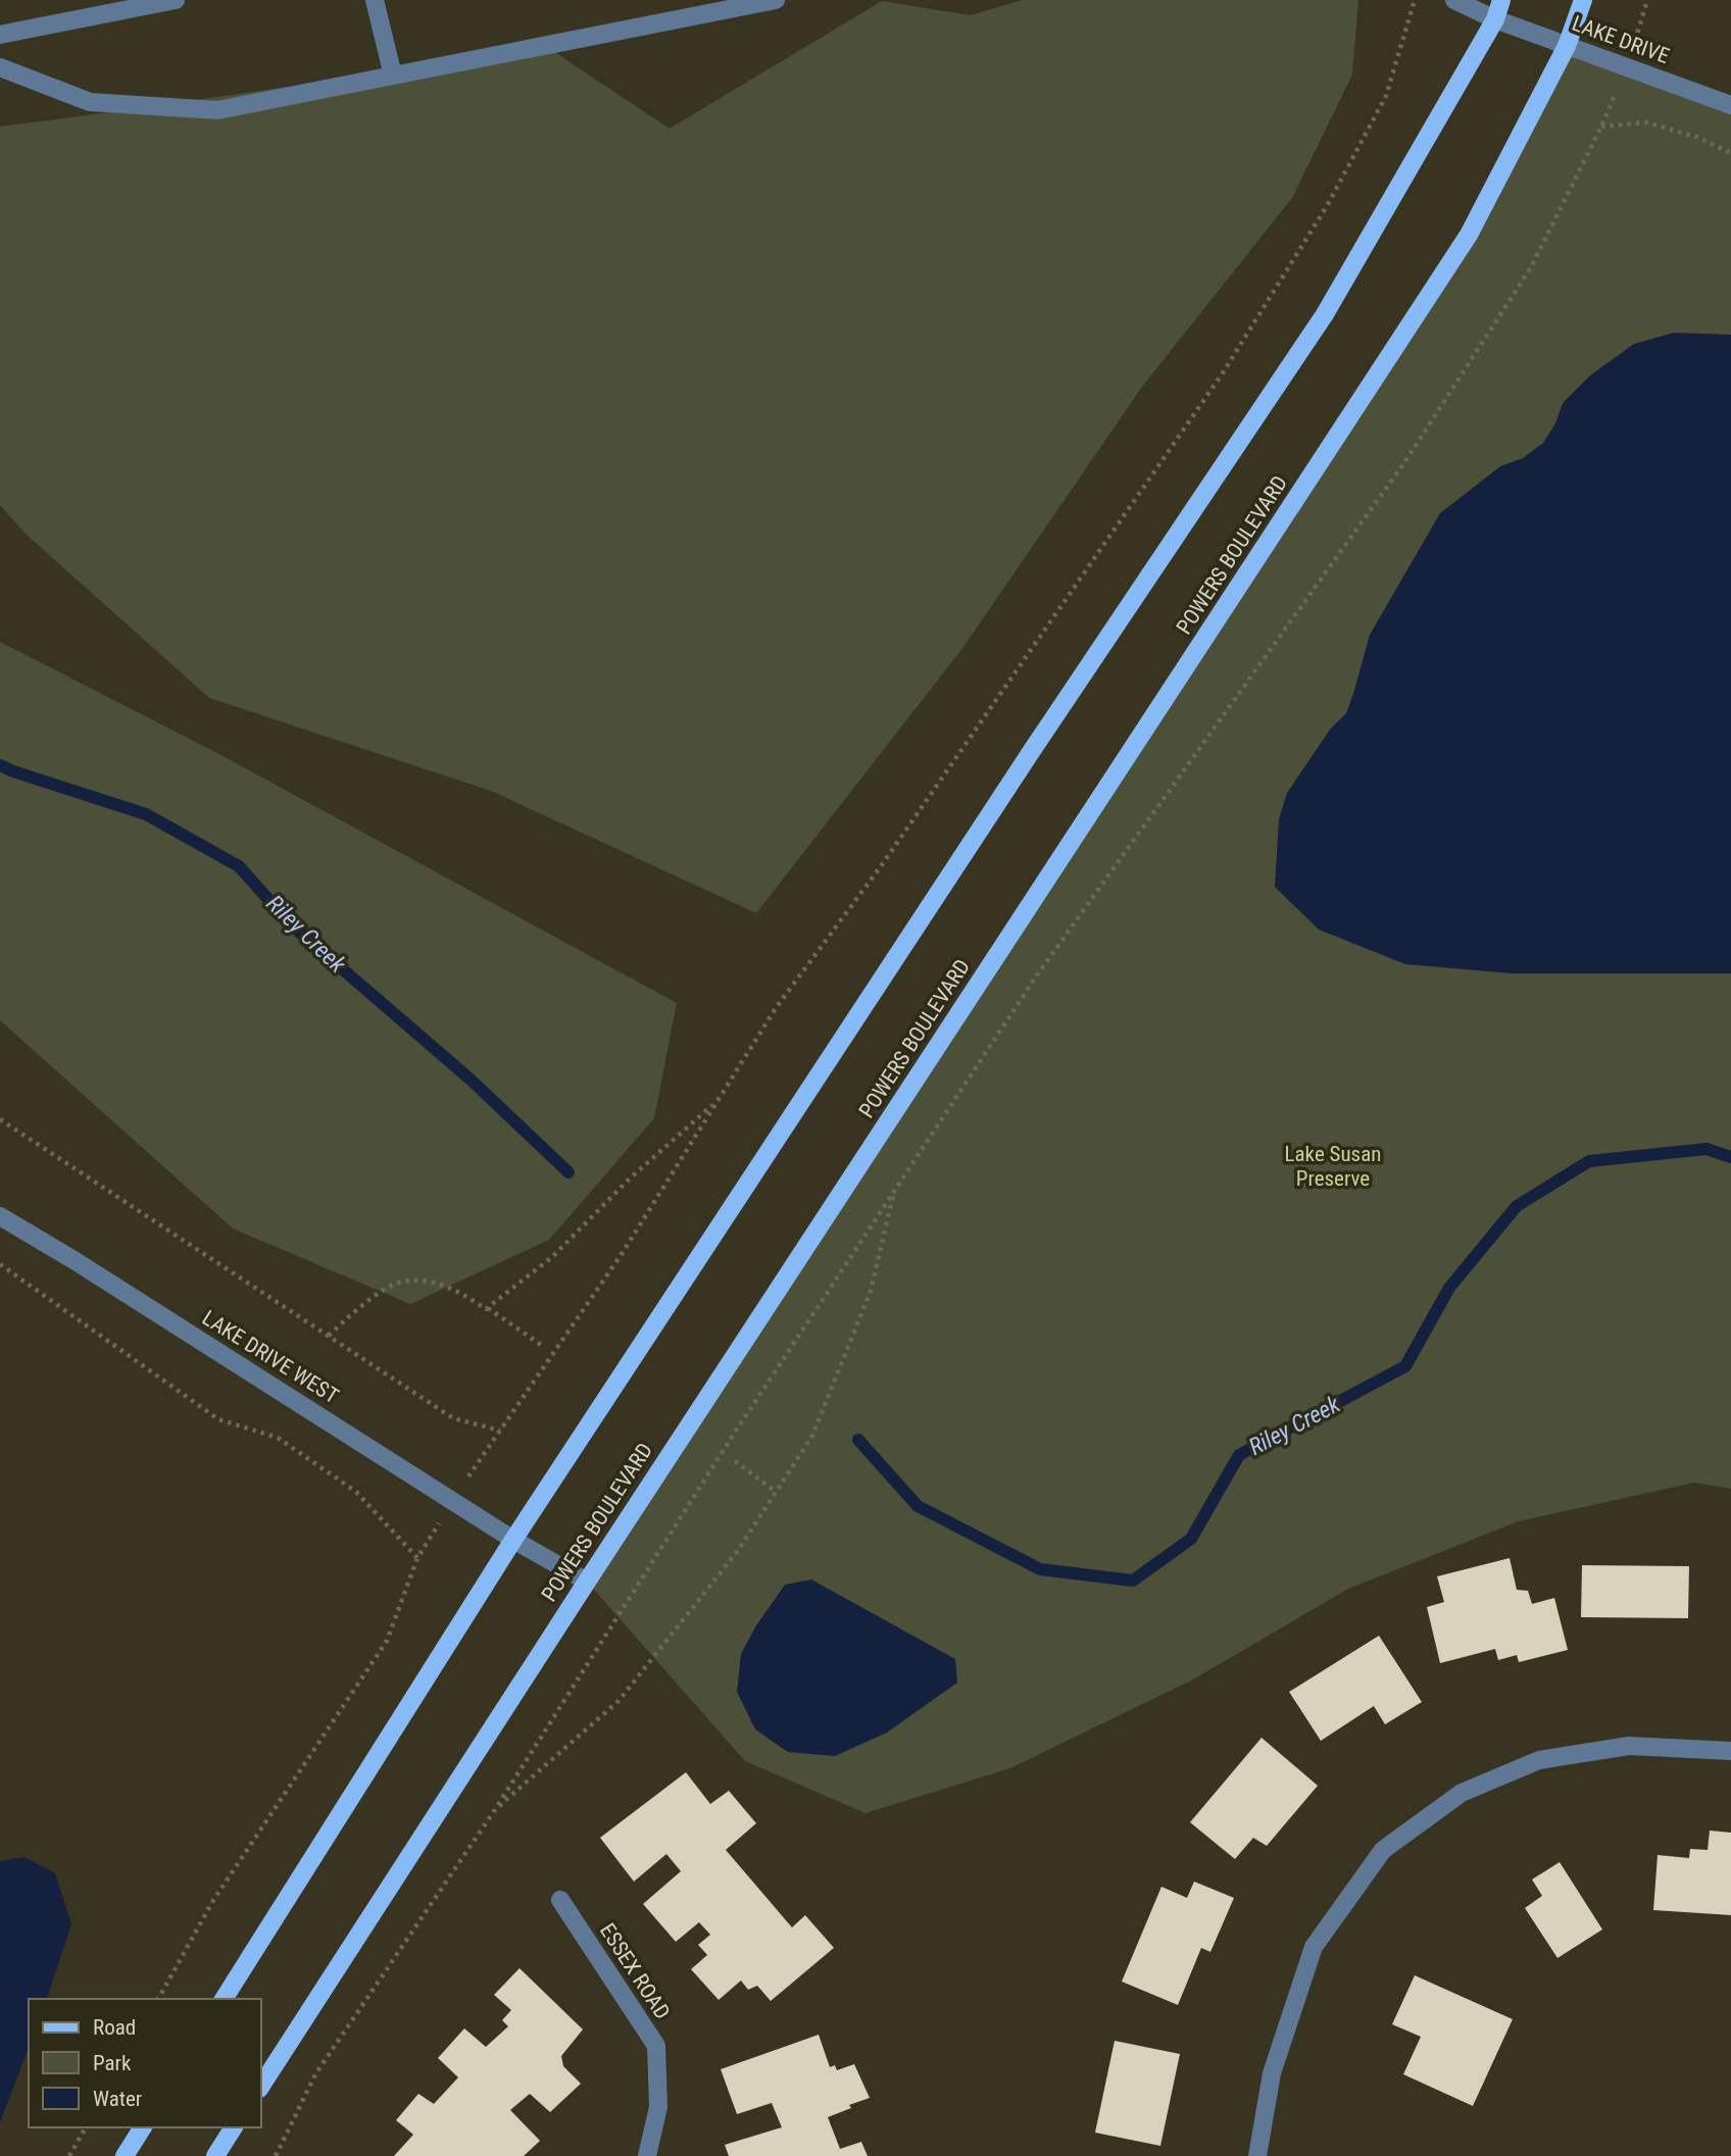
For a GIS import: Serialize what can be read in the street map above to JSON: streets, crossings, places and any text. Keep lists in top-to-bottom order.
{
  "streets": {
    "main road": ["POWERS BOULEVARD"],
    "street": ["LAKE DRIVE", "LAKE DRIVE WEST", "ESSEX ROAD"]
  },
  "crossings": [
    ["LAKE DRIVE", "POWERS BOULEVARD"],
    ["POWERS BOULEVARD", "LAKE DRIVE WEST"]
  ],
  "water": ["Riley Creek"],
  "parks": ["Lake Susan Preserve"],
  "legend": ["Road", "Park", "Water"]
}
